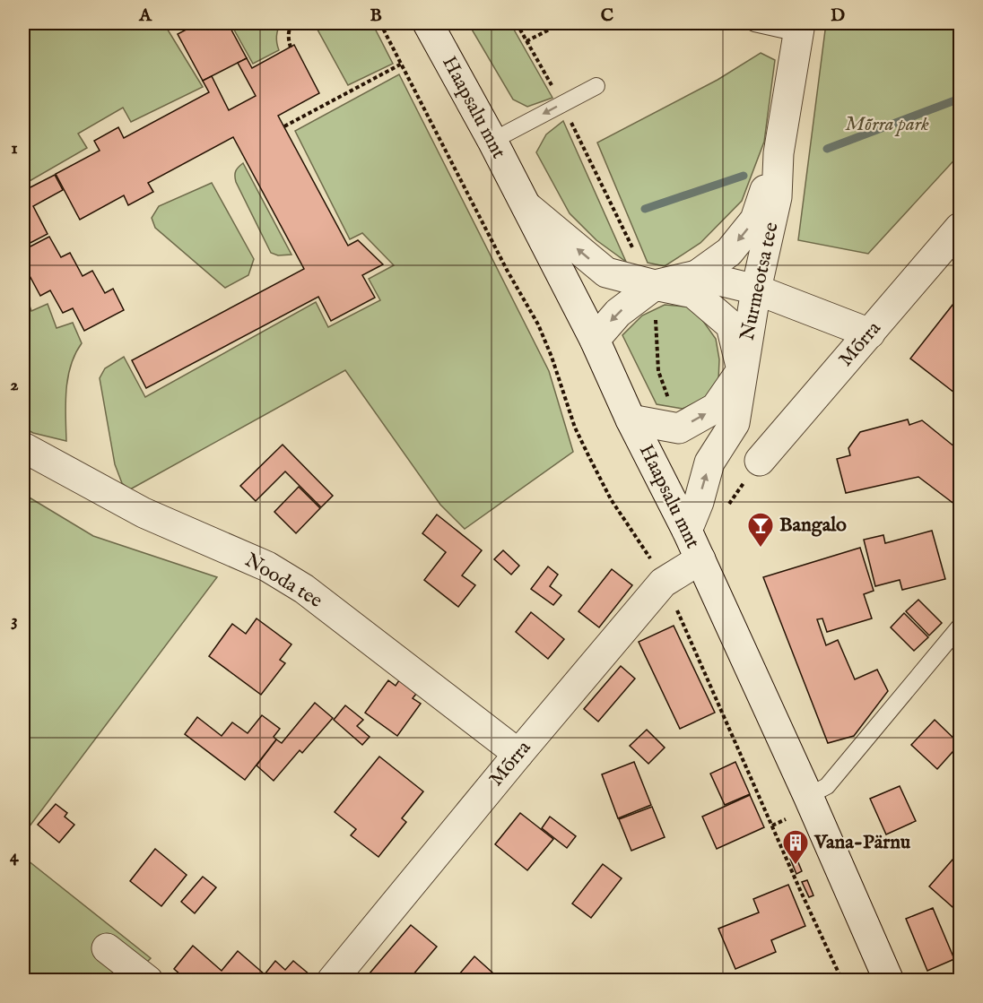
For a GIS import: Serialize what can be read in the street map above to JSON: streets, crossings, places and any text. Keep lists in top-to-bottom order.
{
  "streets": {
    "street": [
      "Haapsalu mnt",
      "Nurmeotsa tee",
      "Mõrra",
      "Nooda tee"
    ]
  },
  "crossings": [
    ["Haapsalu mnt", "Nurmeotsa tee"],
    ["Haapsalu mnt", "Mõrra"],
    ["Mõrra", "Nooda tee"]
  ],
  "parks": ["Mõrra park"],
  "places": {
    "bar": ["Bangalo"],
    "building": ["Vana-Pärnu"]
  },
  "grid": {
    "columns": [
      "A",
      "B",
      "C",
      "D"
    ],
    "rows": [
      "1",
      "2",
      "3",
      "4"
    ]
  }
}
